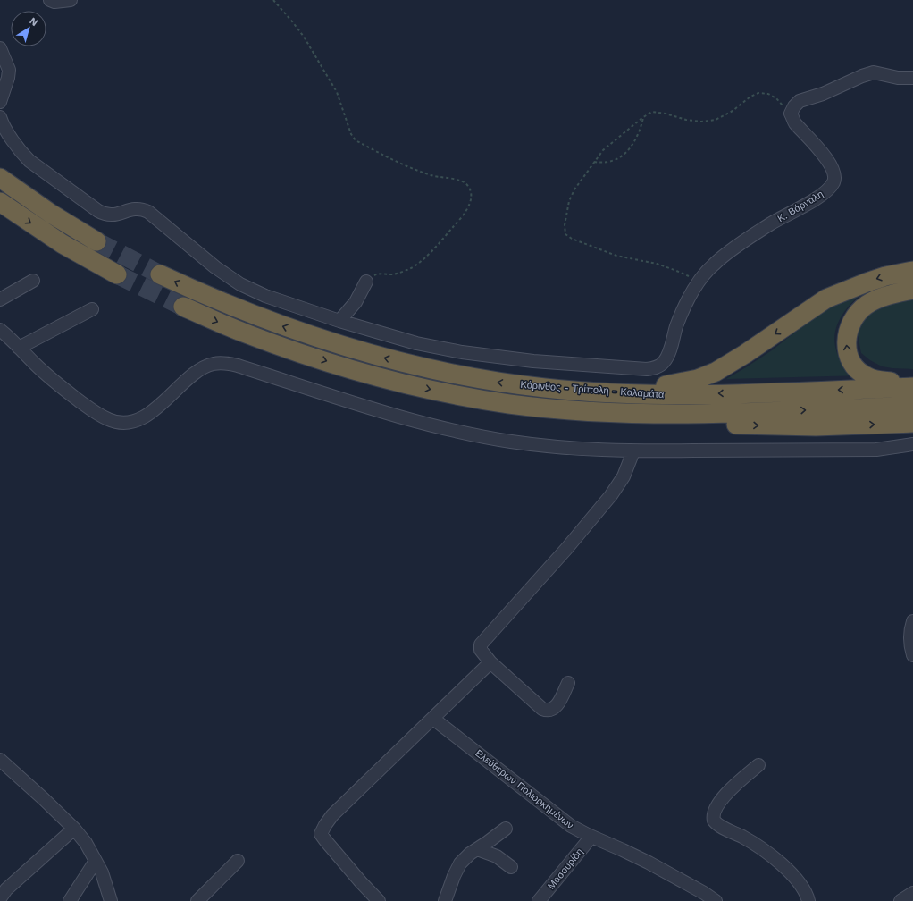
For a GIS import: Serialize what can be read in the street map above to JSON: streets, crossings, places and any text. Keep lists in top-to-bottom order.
{
  "streets": {
    "highway": ["Κόρινθος - Τρίπολη - Καλαμάτα"],
    "street": ["Κ. Βάρναλη", "Ελεύθερων Πολιορκημένων", "Μασουρίδη"]
  },
  "crossings": [
    ["Ελεύθερων Πολιορκημένων", "Μασουρίδη"]
  ],
  "north": "top right"
}
